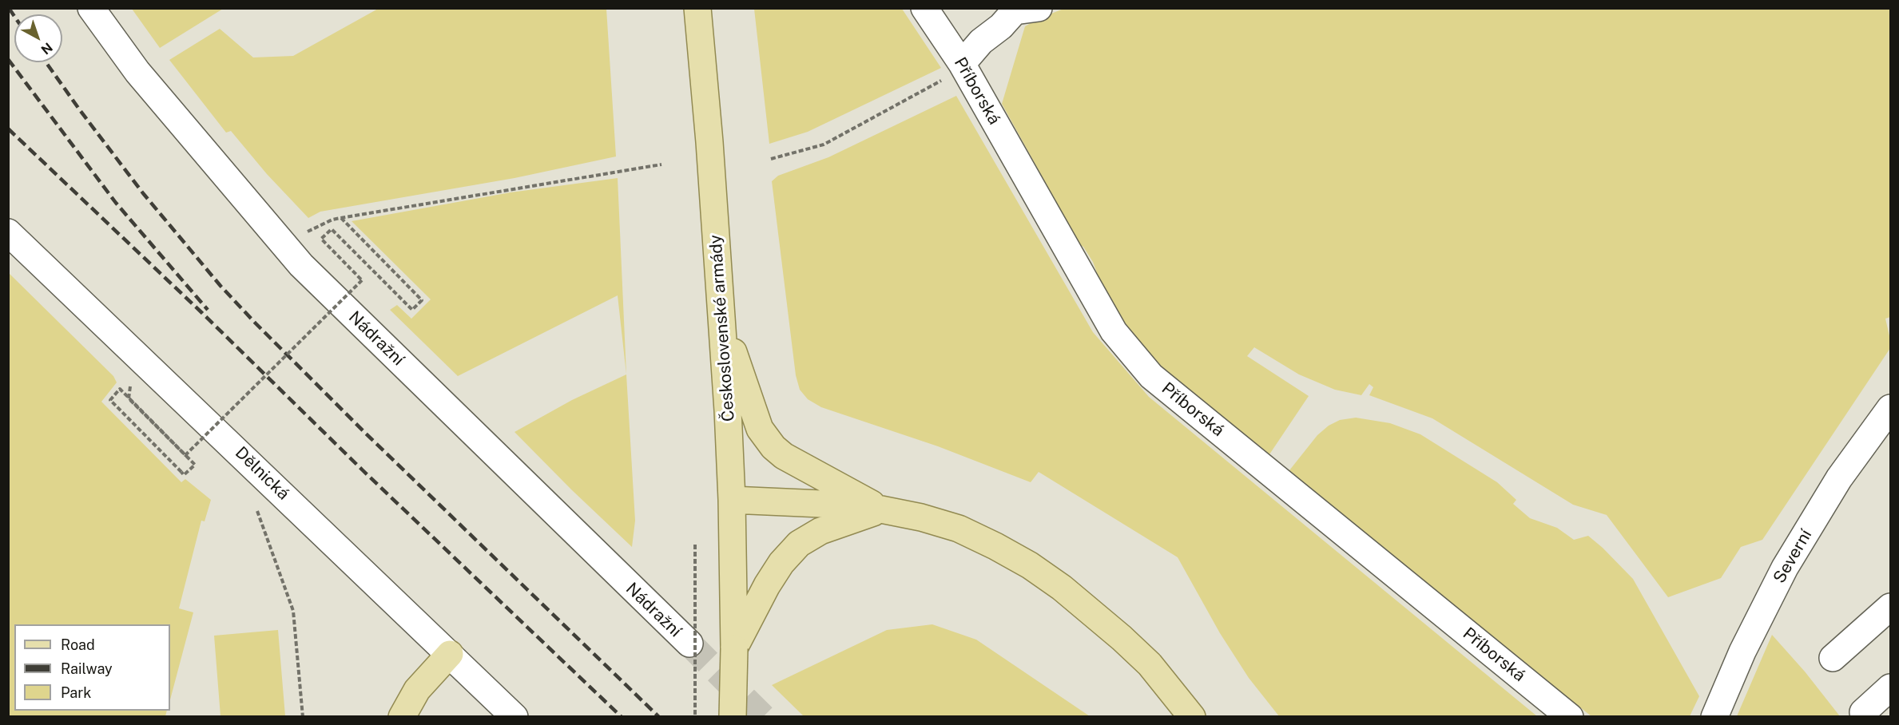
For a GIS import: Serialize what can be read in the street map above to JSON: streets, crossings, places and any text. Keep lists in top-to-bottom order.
{
  "streets": {
    "main road": ["Československé armády"],
    "street": [
      "Příborská",
      "Nádražní",
      "Dělnická",
      "Severní"
    ]
  },
  "legend": ["Road", "Railway", "Park"],
  "north": "bottom right"
}
